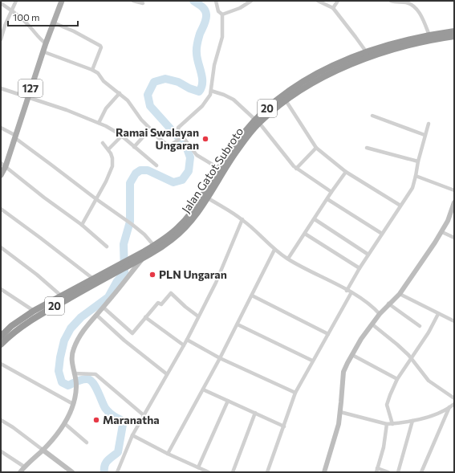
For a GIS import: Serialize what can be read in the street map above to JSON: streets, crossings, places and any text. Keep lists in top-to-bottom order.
{
  "streets": {
    "highway": ["20", "Jalan Gatot Subroto"],
    "main road": ["127"]
  },
  "places": ["Ramai Swalayan Ungaran", "PLN Ungaran", "Maranatha"],
  "scale_bar": "100 m"
}
